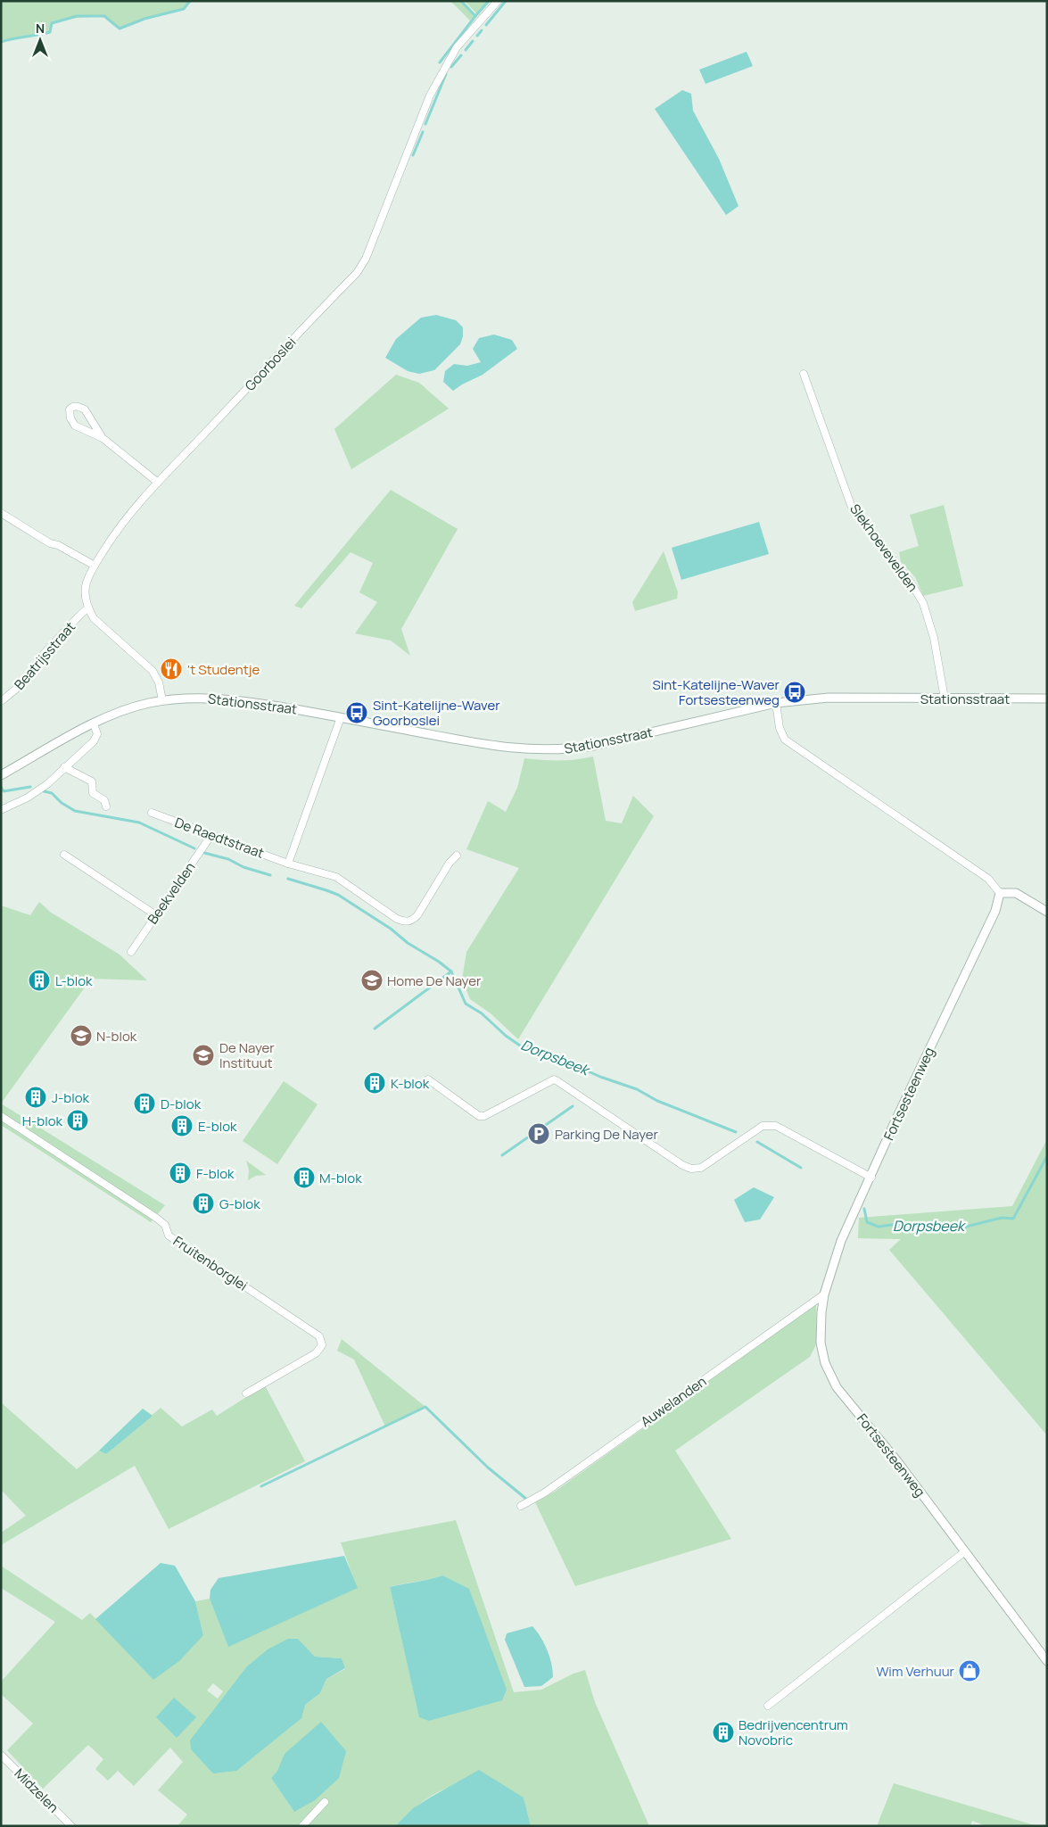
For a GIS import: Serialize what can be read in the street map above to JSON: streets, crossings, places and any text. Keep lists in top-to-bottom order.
{
  "streets": {
    "street": [
      "Goorboslei",
      "Slekhoevevelden",
      "Beatrijsstraat",
      "Stationsstraat",
      "De Raedtstraat",
      "Beekvelden",
      "Fortsesteenweg",
      "Fruitenborglei",
      "Auwelanden",
      "Midzelen"
    ]
  },
  "crossings": [
    ["Goorboslei", "Beatrijsstraat"],
    ["Slekhoevevelden", "Stationsstraat"],
    ["De Raedtstraat", "Beekvelden"],
    ["Fortsesteenweg", "Auwelanden"]
  ],
  "water": ["Dorpsbeek"],
  "places": {
    "restaurant": ["'t Studentje"],
    "bus stop": ["Sint-Katelijne-Waver Fortsesteenweg", "Sint-Katelijne-Waver Goorboslei"],
    "building": [
      "L-blok",
      "K-blok",
      "J-blok",
      "D-blok",
      "H-blok",
      "E-blok",
      "F-blok",
      "M-blok",
      "G-blok",
      "Bedrijvencentrum Novobric"
    ],
    "school or university": ["Home De Nayer", "N-blok", "De Nayer Instituut"],
    "parking": ["Parking De Nayer"],
    "shop": ["Wim Verhuur"]
  },
  "north": "top"
}
